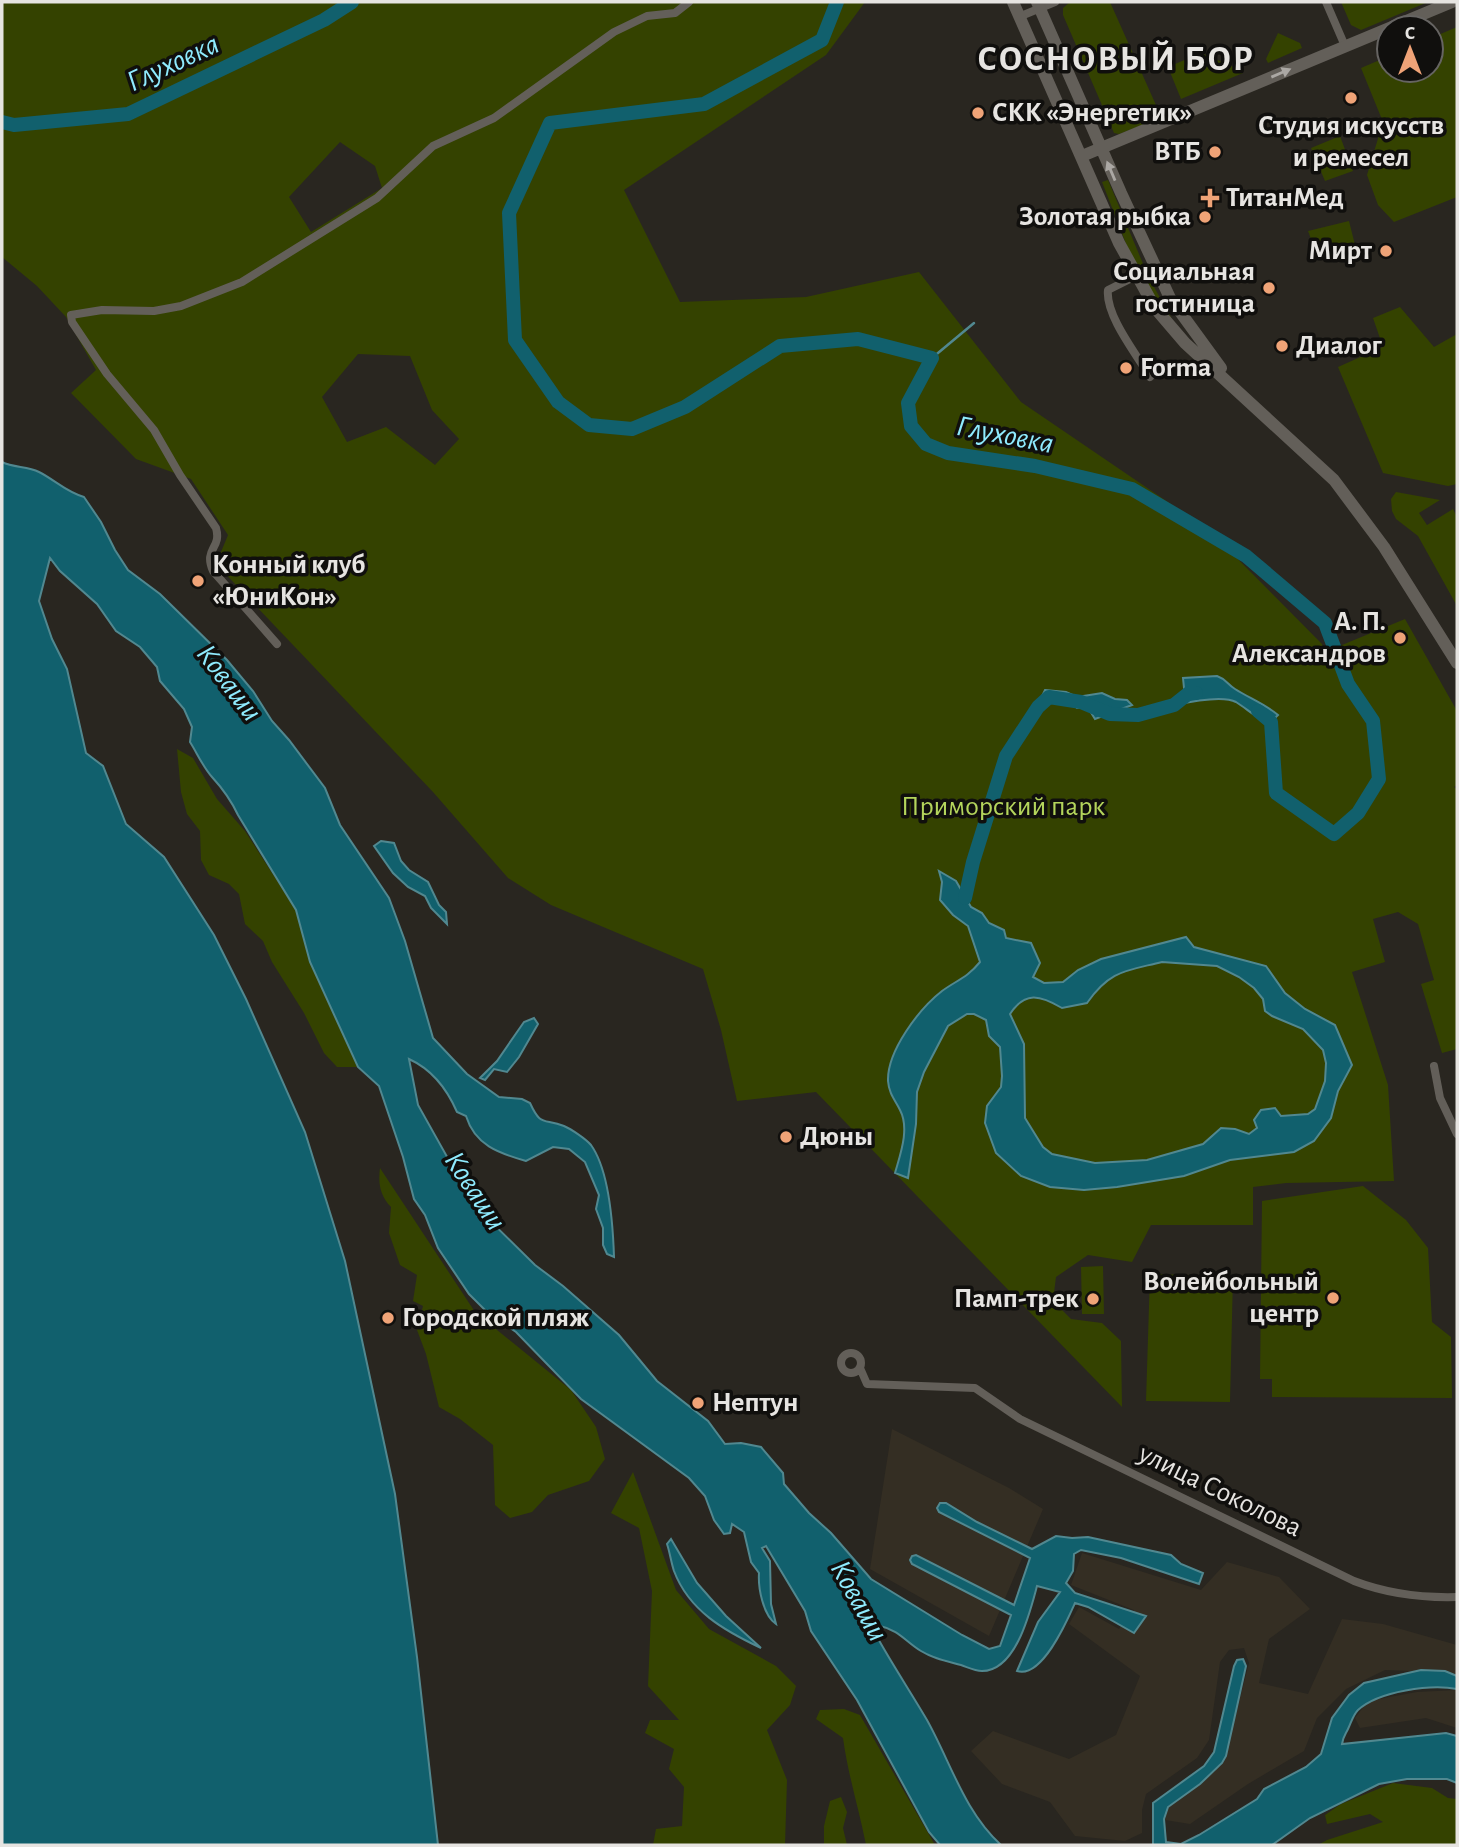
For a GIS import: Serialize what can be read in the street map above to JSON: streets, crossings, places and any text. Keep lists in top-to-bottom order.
{
  "streets": {
    "street": ["улица Соколова"]
  },
  "districts": ["СОСНОВЫЙ БОР"],
  "water": ["Глуховка", "Коваши"],
  "parks": ["Приморский парк"],
  "places": {
    "other": [
      "Студия искусств и ремесел",
      "СКК «Энергетик»",
      "ВТБ",
      "Золотая рыбка",
      "Мирт",
      "Социальная гостиница",
      "Диалог",
      "Forma",
      "Конный клуб «ЮниКон»",
      "А. П. Александров",
      "Дюны",
      "Волейбольный центр",
      "Памп-трек",
      "Городской пляж",
      "Нептун"
    ],
    "health": ["ТитанМед"]
  },
  "north": "top"
}
